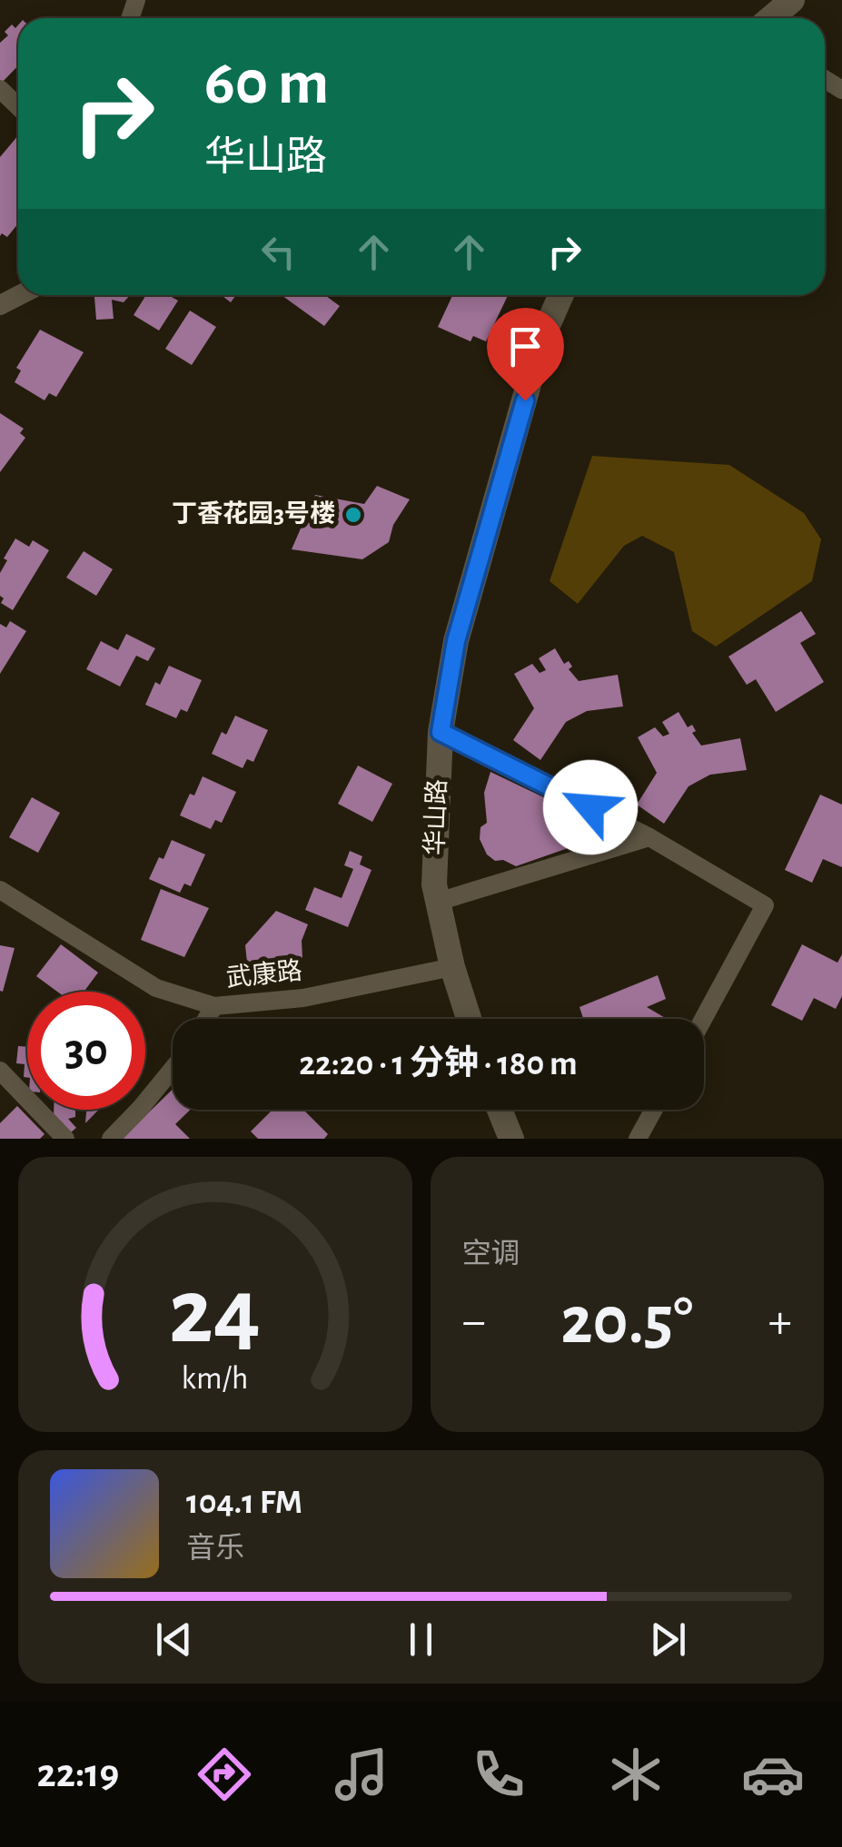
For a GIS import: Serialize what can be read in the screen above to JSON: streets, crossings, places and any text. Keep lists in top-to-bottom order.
{
  "streets": {
    "main road": ["华山路"],
    "street": ["武康路"]
  },
  "crossings": [
    ["华山路", "武康路"]
  ],
  "places": ["丁香花园3号楼"],
  "page": {
    "turn": ["60 m", "华山路"],
    "limit": "30",
    "trip": "22:20 · 1 分钟 · 180 m",
    "tile": "空调",
    "heat": ["−", "20.5°", "+"],
    "song": ["104.1 FM", "音乐"],
    "tabs": "22:19",
    "gauge": ["24", "km/h"]
  }
}
